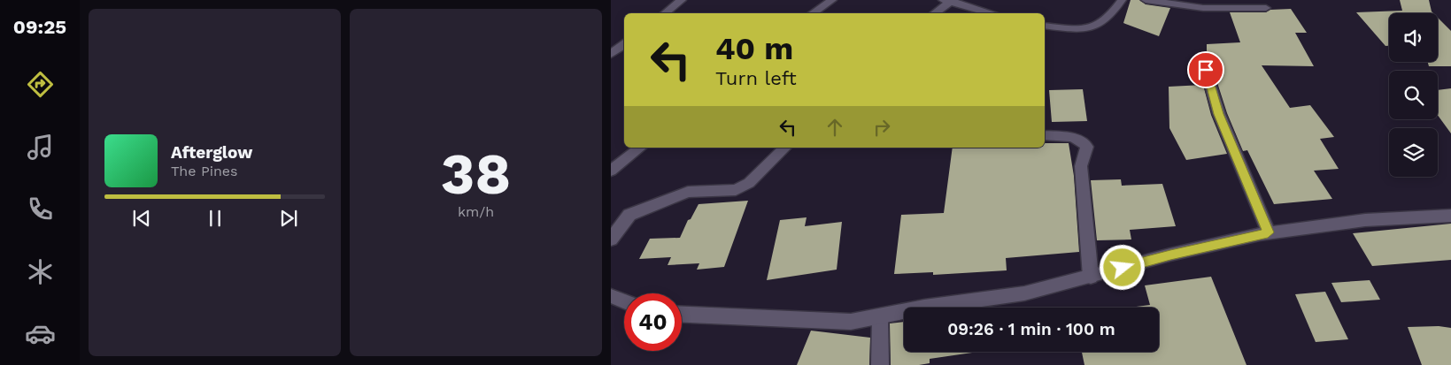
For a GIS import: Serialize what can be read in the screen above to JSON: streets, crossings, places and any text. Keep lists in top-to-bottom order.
{
  "page": {
    "tabs": "09:25",
    "tile": ["38", "km/h"],
    "turn": ["40 m", "Turn left"],
    "song": ["Afterglow", "The Pines"],
    "limit": "40",
    "trip": "09:26 · 1 min · 100 m"
  }
}
